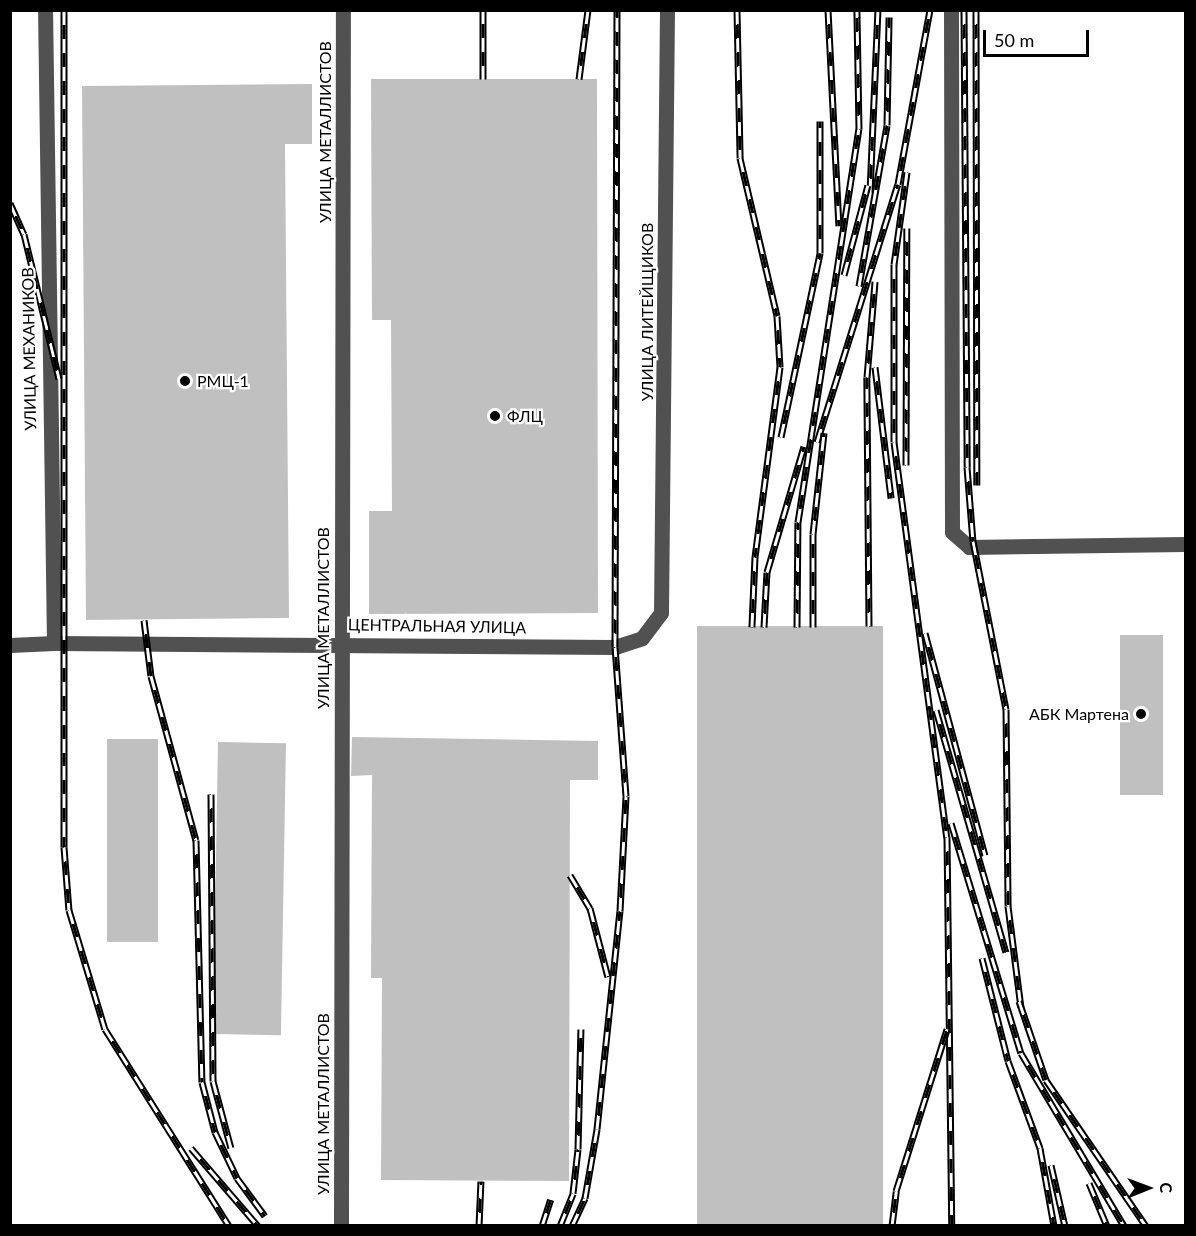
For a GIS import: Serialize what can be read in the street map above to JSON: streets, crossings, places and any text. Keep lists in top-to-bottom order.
{
  "streets": {
    "street": [
      "УЛИЦА МЕТАЛЛИСТОВ",
      "УЛИЦА ЛИТЕЙЩИКОВ",
      "УЛИЦА МЕХАНИКОВ",
      "ЦЕНТРАЛЬНАЯ УЛИЦА"
    ]
  },
  "crossings": [
    ["УЛИЦА МЕТАЛЛИСТОВ", "ЦЕНТРАЛЬНАЯ УЛИЦА"],
    ["УЛИЦА ЛИТЕЙЩИКОВ", "ЦЕНТРАЛЬНАЯ УЛИЦА"],
    ["УЛИЦА МЕХАНИКОВ", "ЦЕНТРАЛЬНАЯ УЛИЦА"]
  ],
  "places": ["РМЦ-1", "ФЛЦ", "АБК Мартена"],
  "scale_bar": "50 m",
  "north": "right"
}
